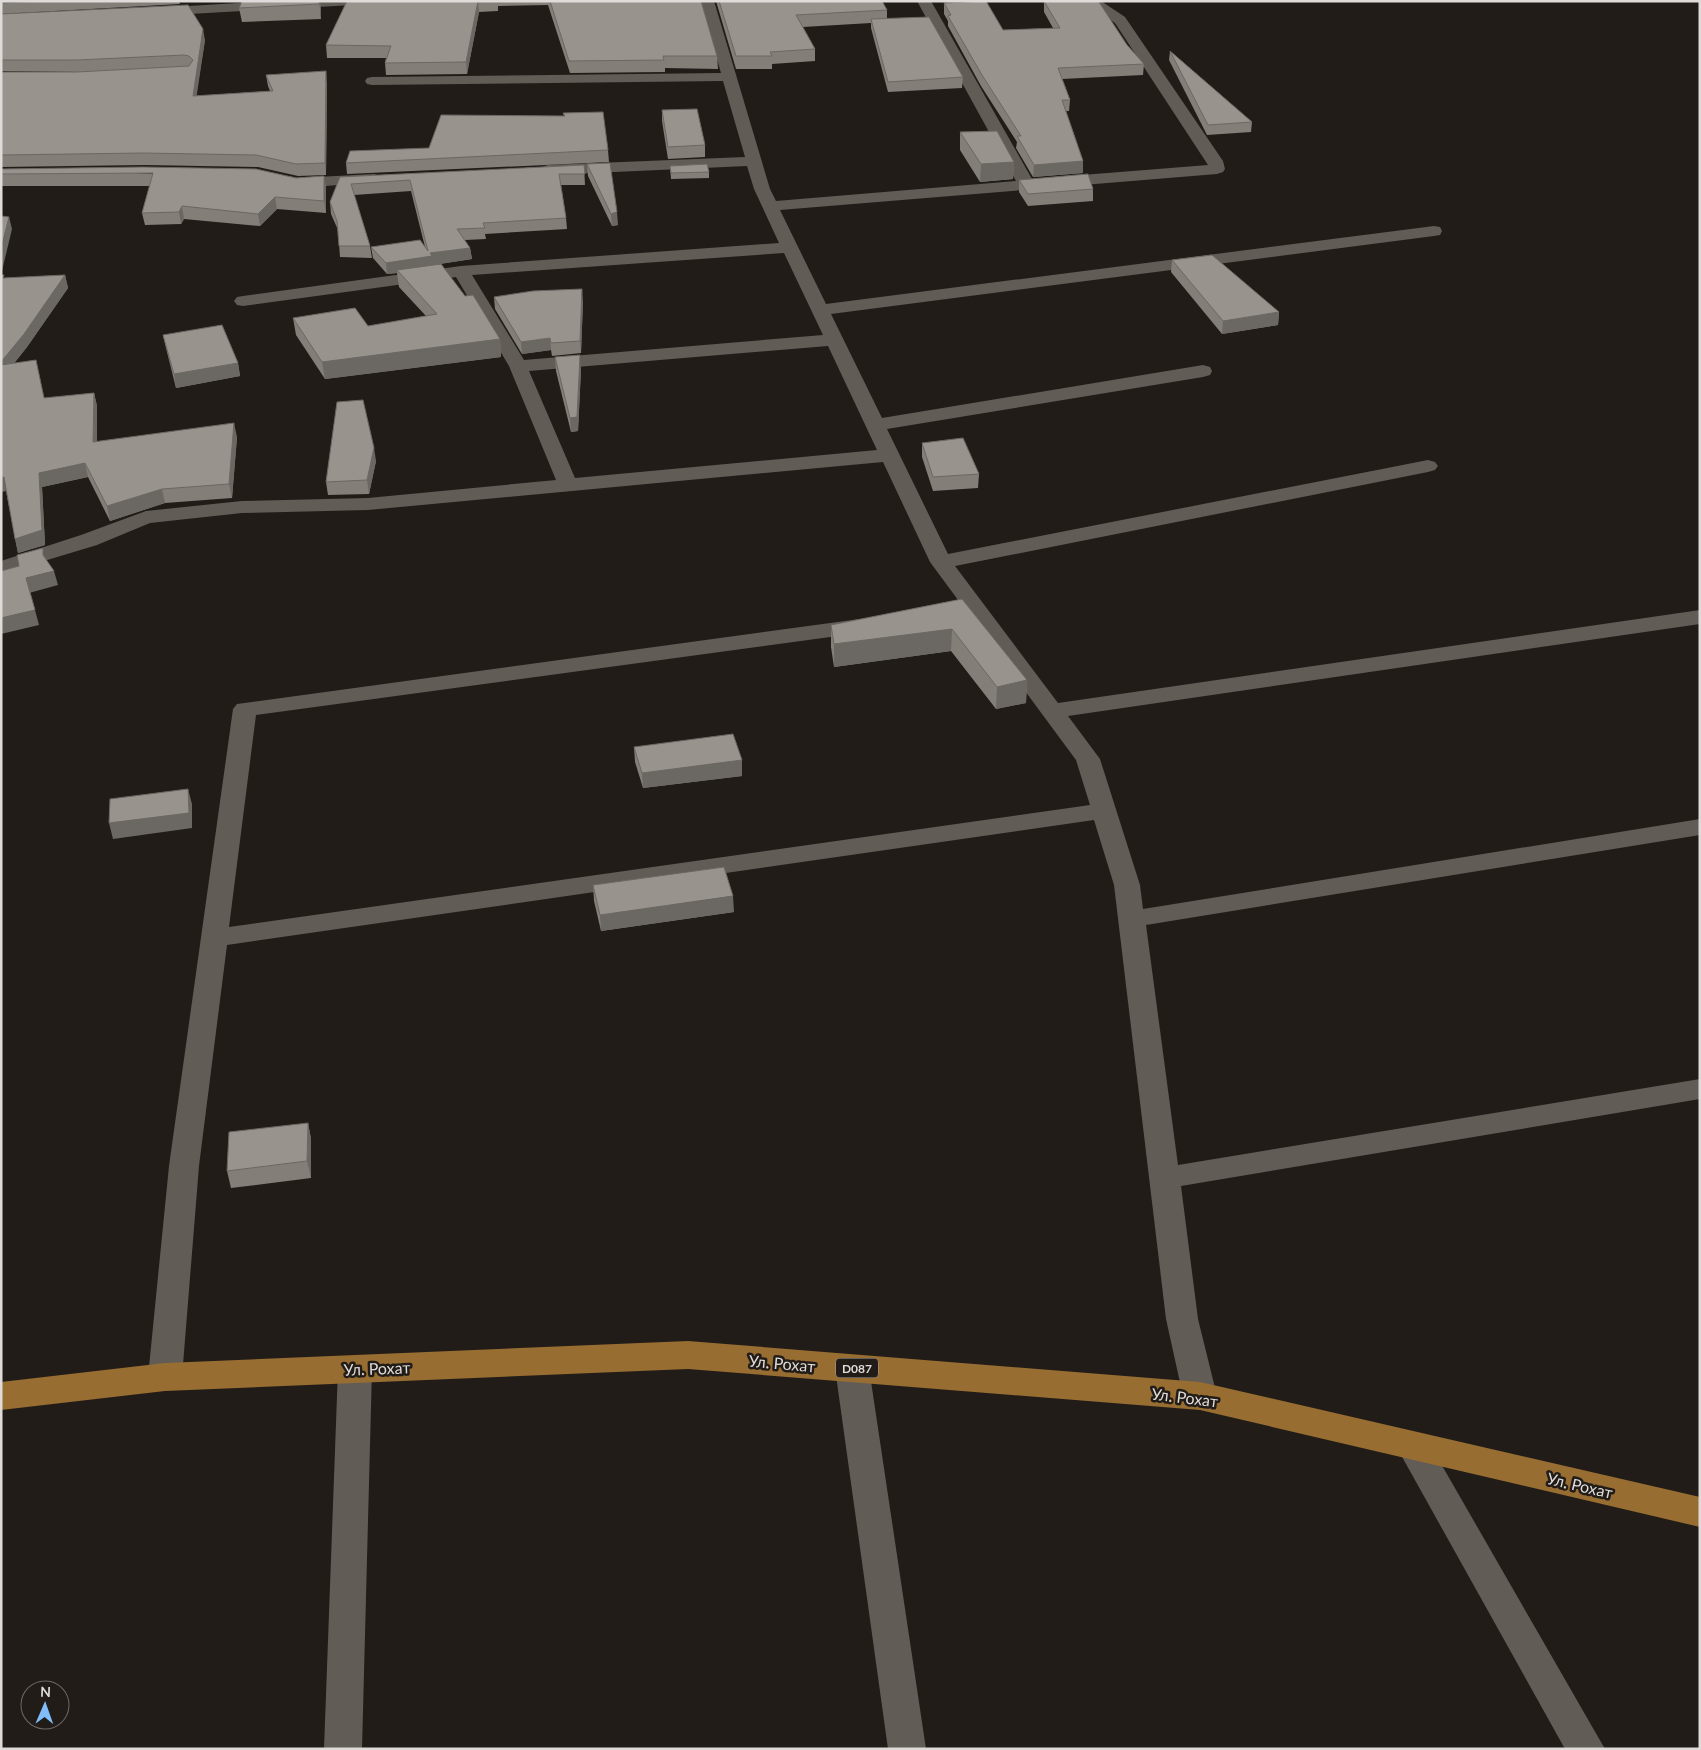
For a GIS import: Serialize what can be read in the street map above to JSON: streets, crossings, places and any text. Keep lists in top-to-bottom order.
{
  "streets": {
    "main road": ["Ул. Рохат", "D087"]
  },
  "north": "top"
}
